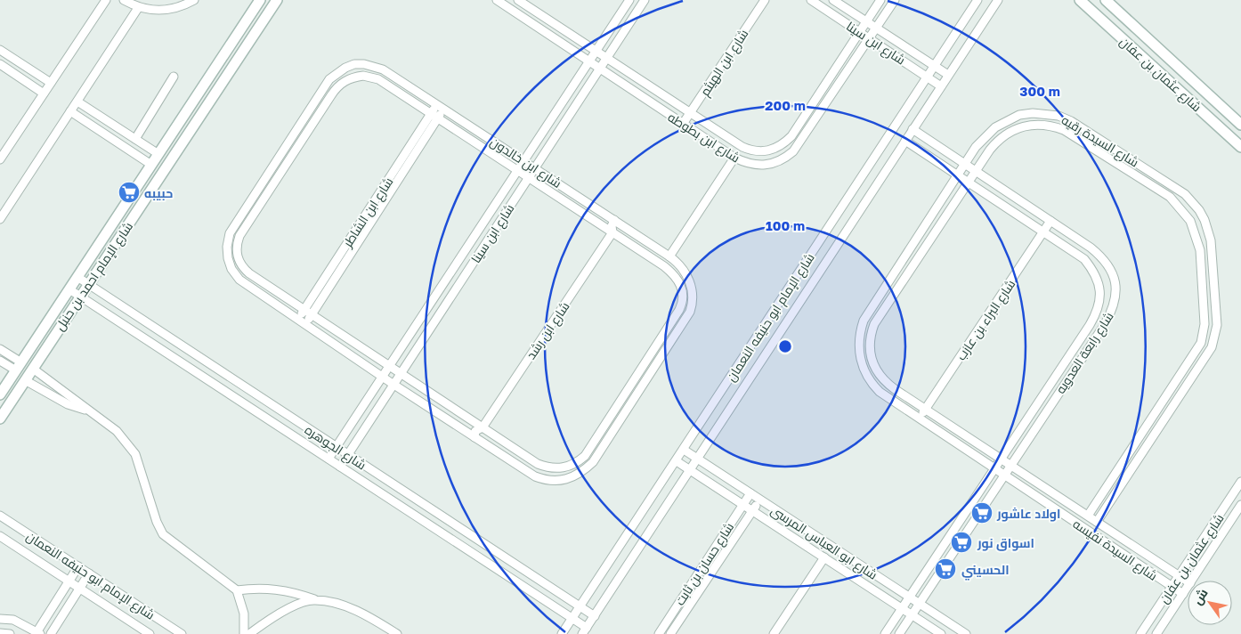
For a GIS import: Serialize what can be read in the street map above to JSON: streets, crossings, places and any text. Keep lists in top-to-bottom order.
{
  "streets": {
    "street": [
      "شارع ابن سينا",
      "شارع ابن الهيثم",
      "شارع عثمان بن عفان",
      "شارع ابن بطوطه",
      "شارع السيدة رقيه",
      "شارع ابن خالدون",
      "شارع ابن الشاطر",
      "شارع الإمام احمد بن حنبل",
      "شارع الإمام ابو حنيفه النعمان",
      "شارع البراء بن عازب",
      "شارع ابن رشد",
      "شارع رابعة العدويه",
      "شارع الجوهره",
      "شارع ابو العباس المرسى",
      "شارع السيدة نفيسه",
      "شارع حسان بن ثابت"
    ]
  },
  "crossings": [
    ["شارع ابن سينا", "شارع ابن بطوطه"],
    ["شارع ابن سينا", "شارع ابن خالدون"],
    ["شارع ابن سينا", "شارع الإمام ابو حنيفه النعمان"],
    ["شارع ابن سينا", "شارع الجوهره"],
    ["شارع ابن الهيثم", "شارع ابن بطوطه"],
    ["شارع عثمان بن عفان", "شارع السيدة نفيسه"],
    ["شارع السيدة رقيه", "شارع البراء بن عازب"],
    ["شارع السيدة رقيه", "شارع رابعة العدويه"],
    ["شارع السيدة رقيه", "شارع السيدة نفيسه"],
    ["شارع ابن خالدون", "شارع ابن الشاطر"],
    ["شارع ابن خالدون", "شارع ابن رشد"],
    ["شارع الإمام احمد بن حنبل", "شارع الجوهره"],
    ["شارع الإمام ابو حنيفه النعمان", "شارع رابعة العدويه"],
    ["شارع الإمام ابو حنيفه النعمان", "شارع الجوهره"],
    ["شارع الإمام ابو حنيفه النعمان", "شارع ابو العباس المرسى"],
    ["شارع البراء بن عازب", "شارع رابعة العدويه"],
    ["شارع رابعة العدويه", "شارع ابو العباس المرسى"],
    ["شارع رابعة العدويه", "شارع السيدة نفيسه"],
    ["شارع ابو العباس المرسى", "شارع حسان بن ثابت"]
  ],
  "places": {
    "supermarket": [
      "حبيبه",
      "اولاد عاشور",
      "اسواق نور",
      "الحسيني"
    ]
  },
  "north": "top left",
  "rings": ["300 m", "200 m", "100 m"]
}
